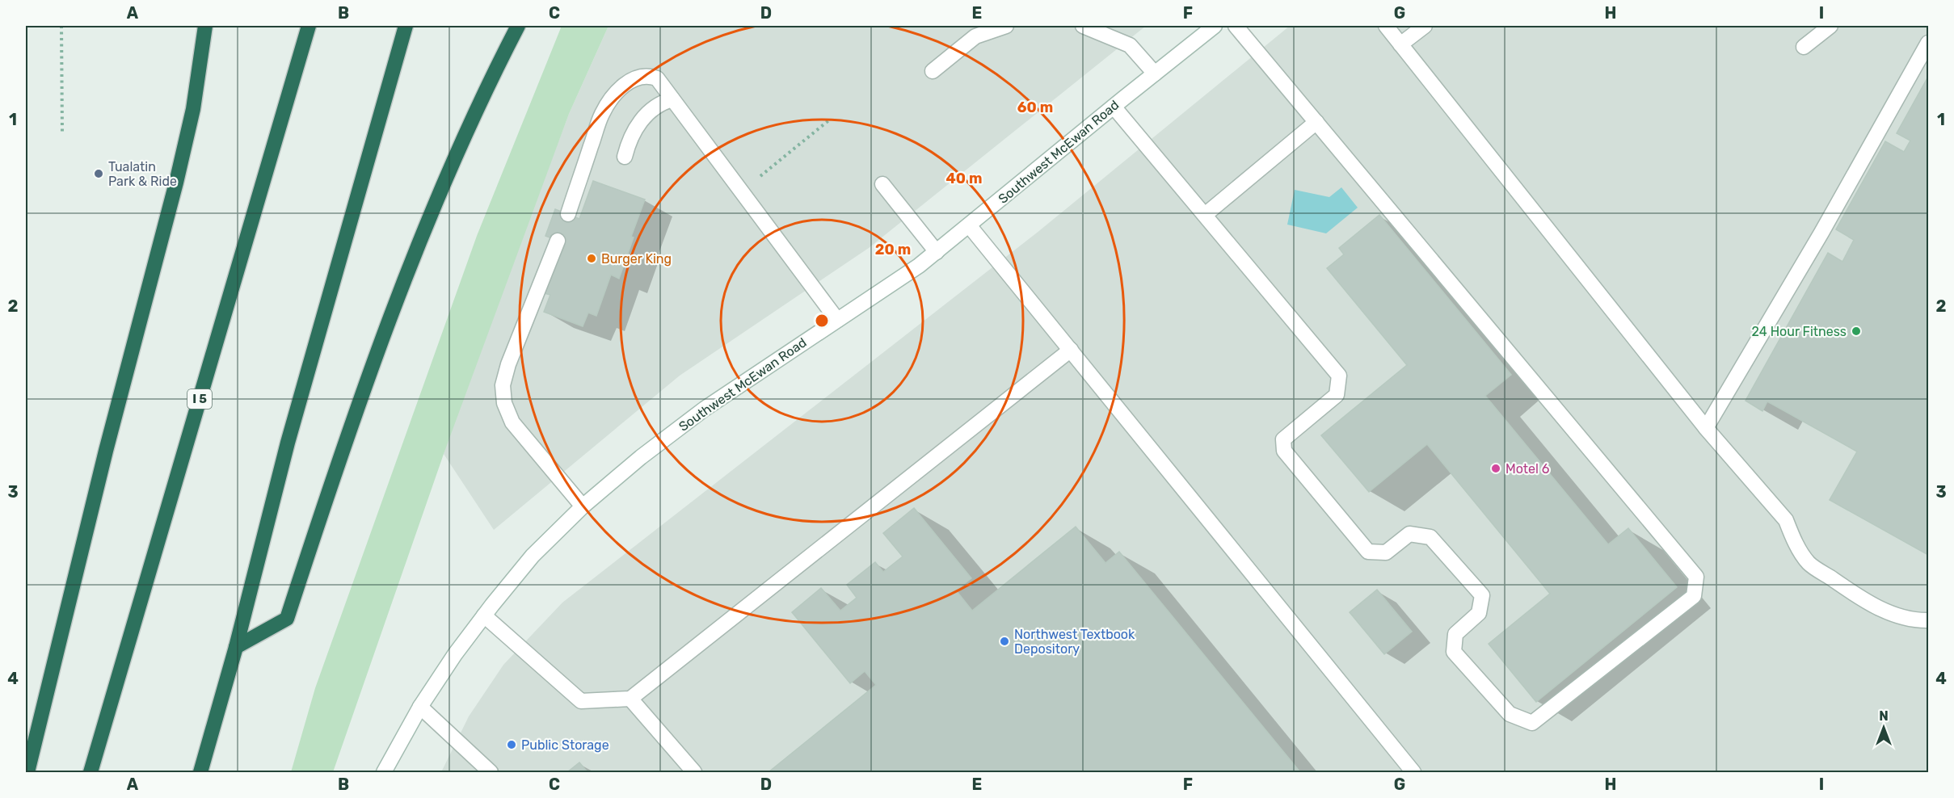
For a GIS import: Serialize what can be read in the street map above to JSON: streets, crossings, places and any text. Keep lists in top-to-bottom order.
{
  "streets": {
    "highway": ["I 5"],
    "street": ["Southwest McEwan Road"]
  },
  "places": [
    "Tualatin Park & Ride",
    "Burger King",
    "24 Hour Fitness",
    "Motel 6",
    "Northwest Textbook Depository",
    "Public Storage"
  ],
  "north": "top",
  "grid": {
    "columns": [
      "A",
      "B",
      "C",
      "D",
      "E",
      "F",
      "G",
      "H",
      "I"
    ],
    "rows": [
      "1",
      "2",
      "3",
      "4"
    ]
  },
  "rings": ["60 m", "40 m", "20 m"]
}
